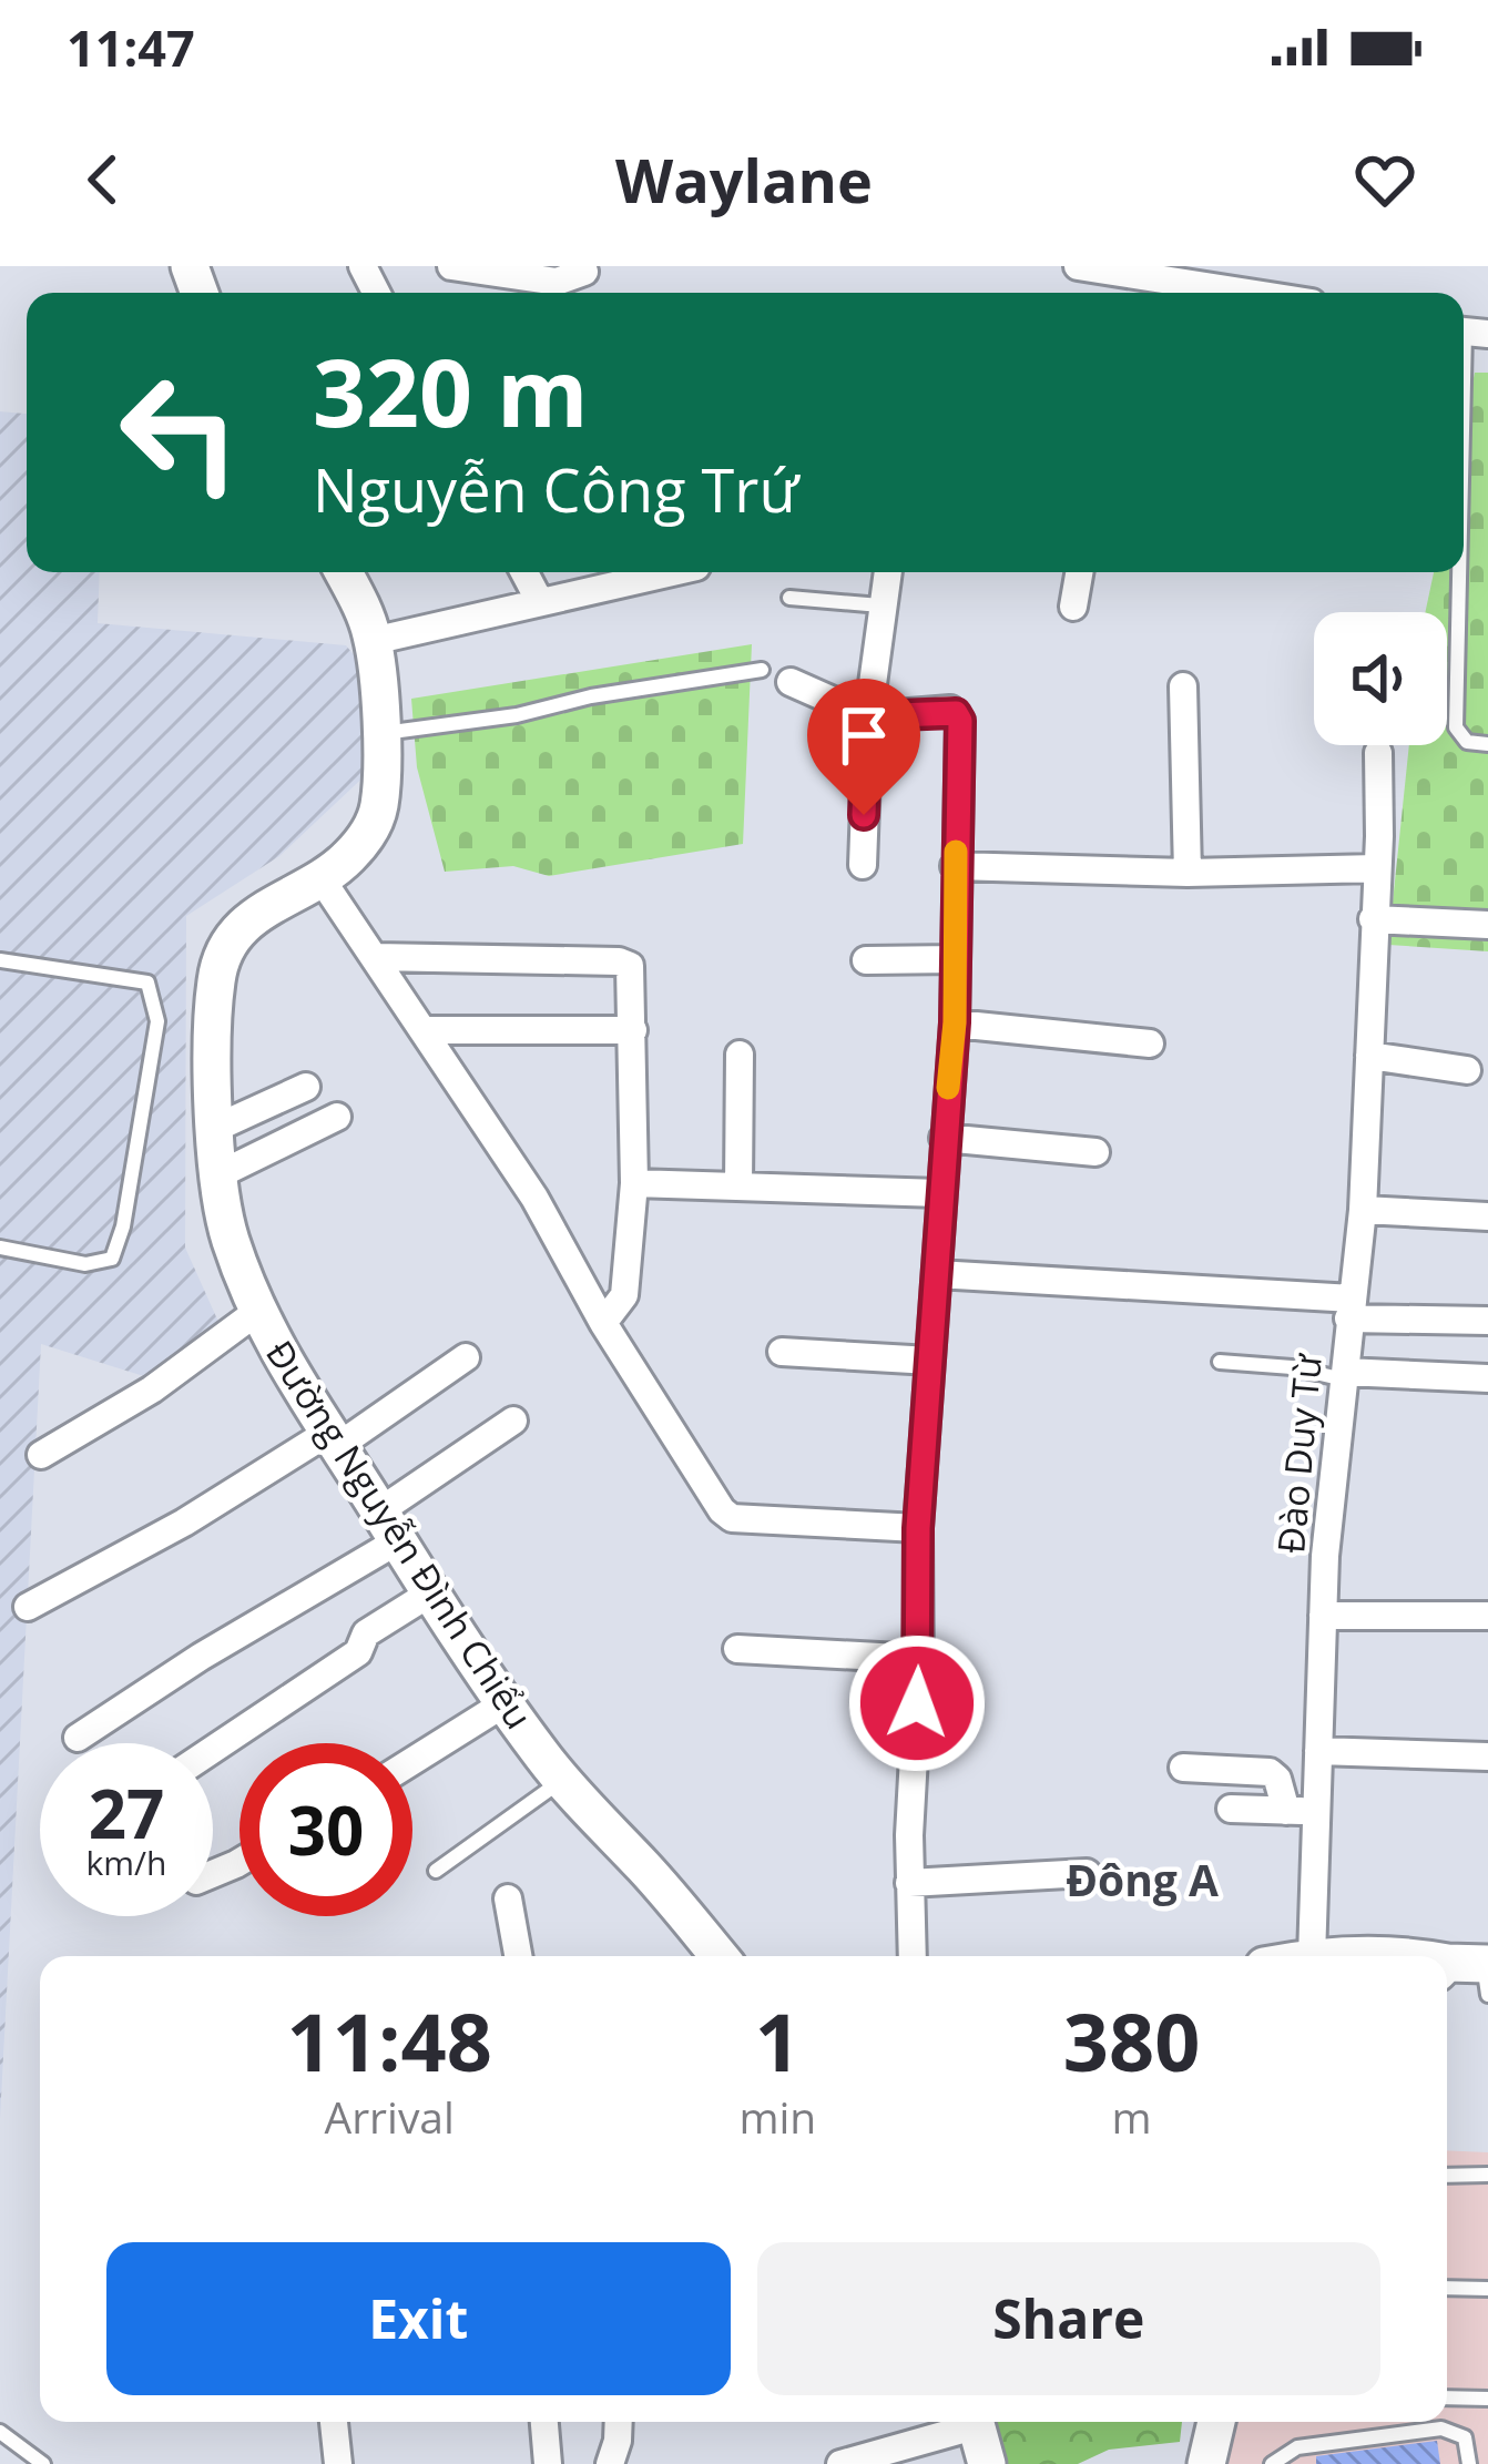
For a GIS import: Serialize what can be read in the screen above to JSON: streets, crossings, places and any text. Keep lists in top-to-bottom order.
{
  "streets": {
    "street": ["Đào Duy Từ", "Đường Nguyễn Đình Chiểu"]
  },
  "districts": ["Đông A"],
  "page": {
    "status": "11:47",
    "header": "Waylane",
    "turn": ["320 m", "Nguyễn Công Trứ"],
    "speed": "27 km/h",
    "limit": "30",
    "eta": [
      "11:48",
      "Arrival",
      "1",
      "min",
      "380",
      "m"
    ],
    "buttons": ["Exit", "Share"]
  }
}
